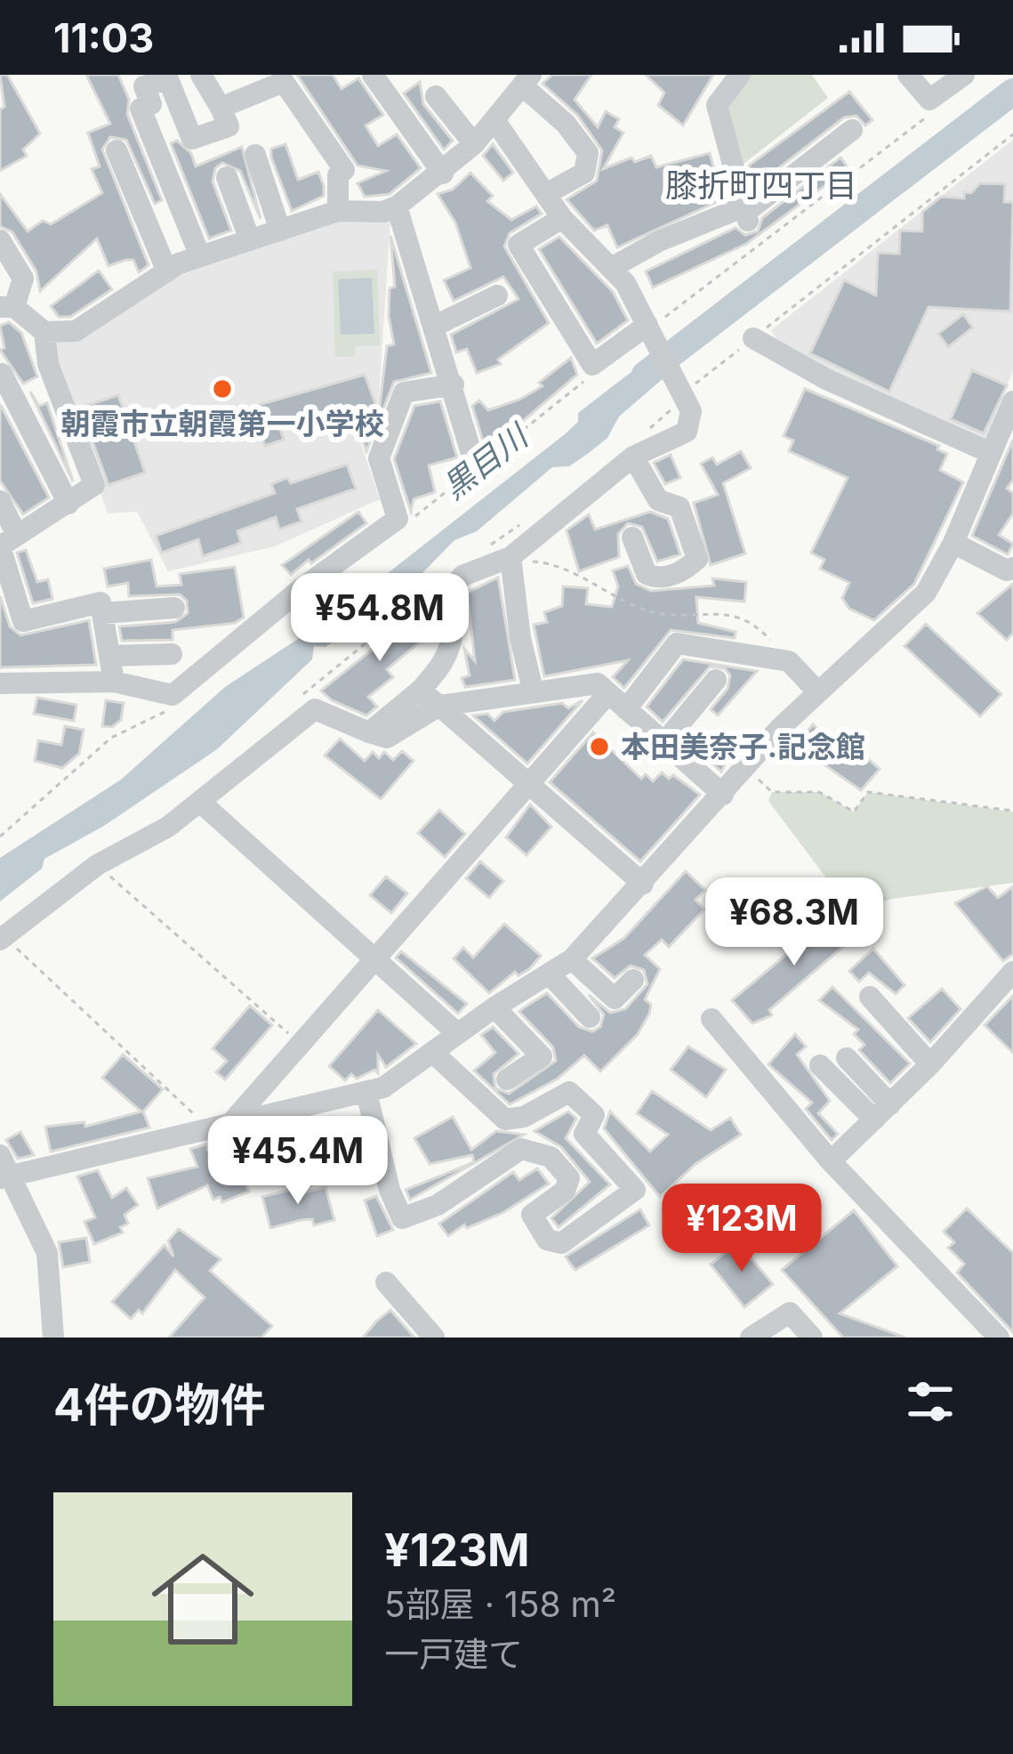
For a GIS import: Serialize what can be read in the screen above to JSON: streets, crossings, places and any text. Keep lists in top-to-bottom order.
{
  "districts": ["膝折町四丁目"],
  "water": ["黒目川"],
  "places": ["朝霞市立朝霞第一小学校", "本田美奈子.記念館"],
  "page": {
    "status": "11:03",
    "price": [
      "¥54.8M",
      "¥68.3M",
      "¥45.4M",
      "¥123M"
    ],
    "heading": "4件の物件",
    "list": [
      {
        "name": "¥123M",
        "note": "5部屋 · 158 m² · 一戸建て"
      }
    ]
  }
}
